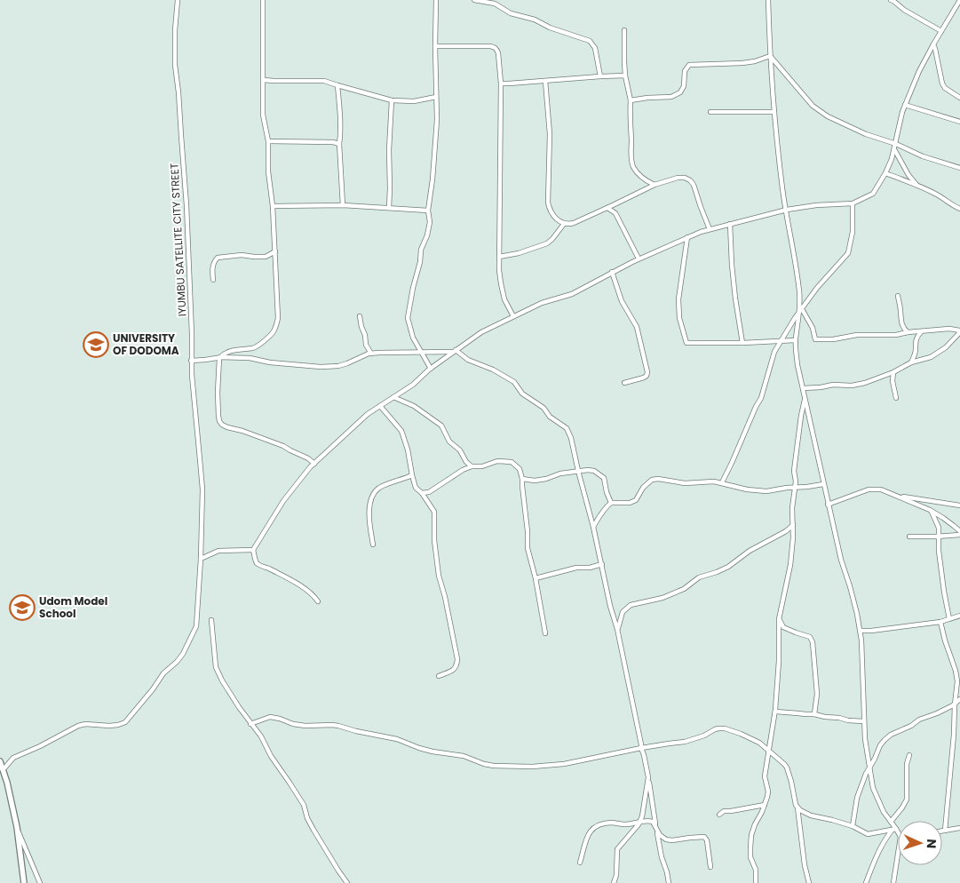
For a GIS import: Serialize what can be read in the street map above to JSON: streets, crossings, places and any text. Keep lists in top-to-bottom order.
{
  "streets": {
    "street": ["IYUMBU SATELLITE CITY STREET"]
  },
  "places": {
    "school or university": ["UNIVERSITY OF DODOMA", "Udom Model School"]
  },
  "north": "right"
}
